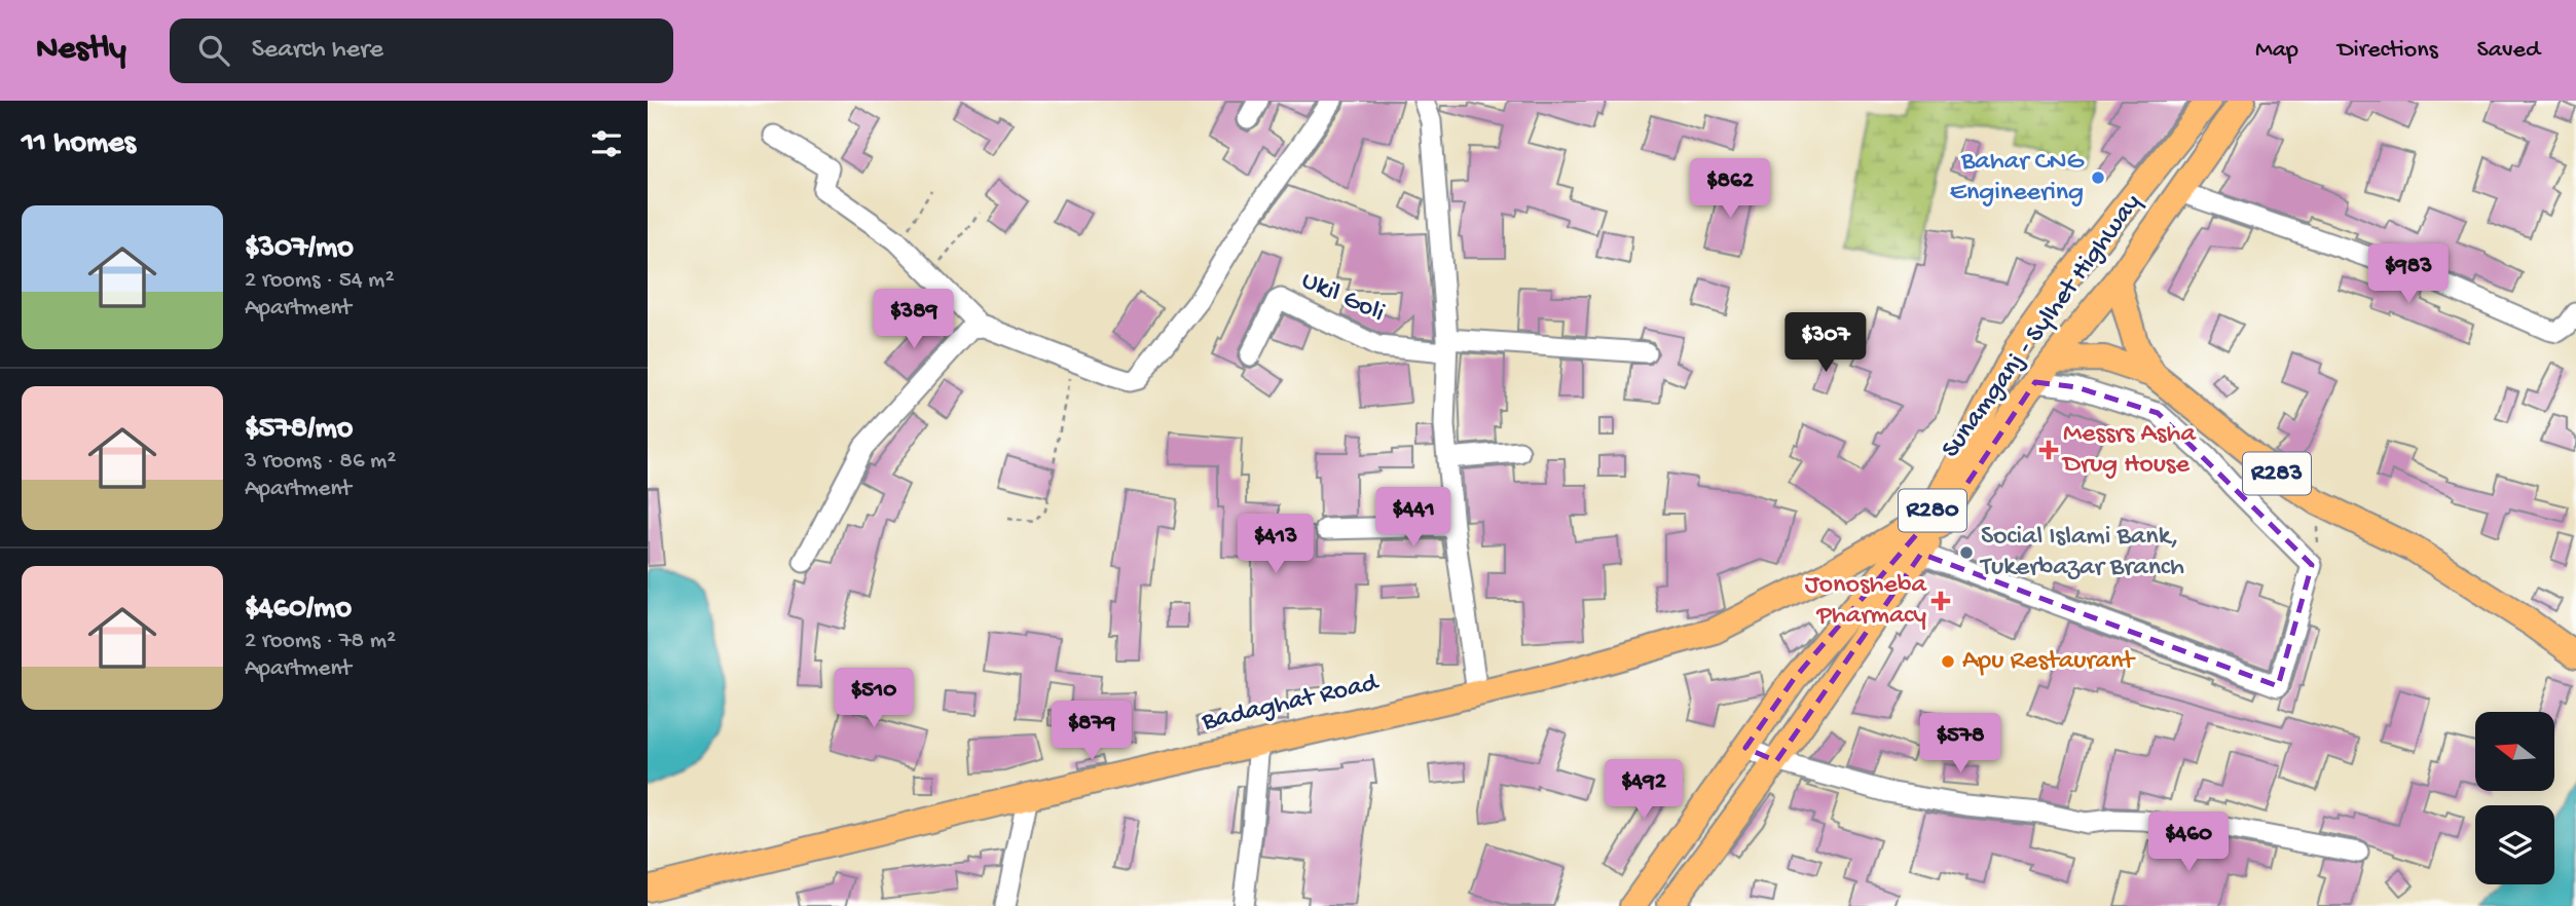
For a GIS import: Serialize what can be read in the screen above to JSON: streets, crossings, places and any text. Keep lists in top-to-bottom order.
{
  "streets": {
    "main road": [
      "Sunamganj - Sylhet Highway",
      "R283",
      "R280",
      "Badaghat Road"
    ],
    "street": ["Ukil Goli"]
  },
  "crossings": [
    ["Sunamganj - Sylhet Highway", "Badaghat Road"]
  ],
  "places": {
    "other": ["Bahar CNG Engineering", "Social Islami Bank, Tukerbazar Branch", "Apu Restaurant"],
    "health": ["Messrs Asha Drug House", "Jonosheba Pharmacy"]
  },
  "north": "left",
  "page": {
    "header": "Nestly",
    "search": "Search here",
    "nav": ["Map", "Directions", "Saved"],
    "heading": "11 homes",
    "price": [
      "$862",
      "$983",
      "$389",
      "$307",
      "$441",
      "$413",
      "$510",
      "$879",
      "$578",
      "$492",
      "$460"
    ],
    "list": [
      {
        "name": "$307/mo",
        "note": "2 rooms · 54 m² · Apartment"
      },
      {
        "name": "$578/mo",
        "note": "3 rooms · 86 m² · Apartment"
      },
      {
        "name": "$460/mo",
        "note": "2 rooms · 78 m² · Apartment"
      }
    ]
  }
}
